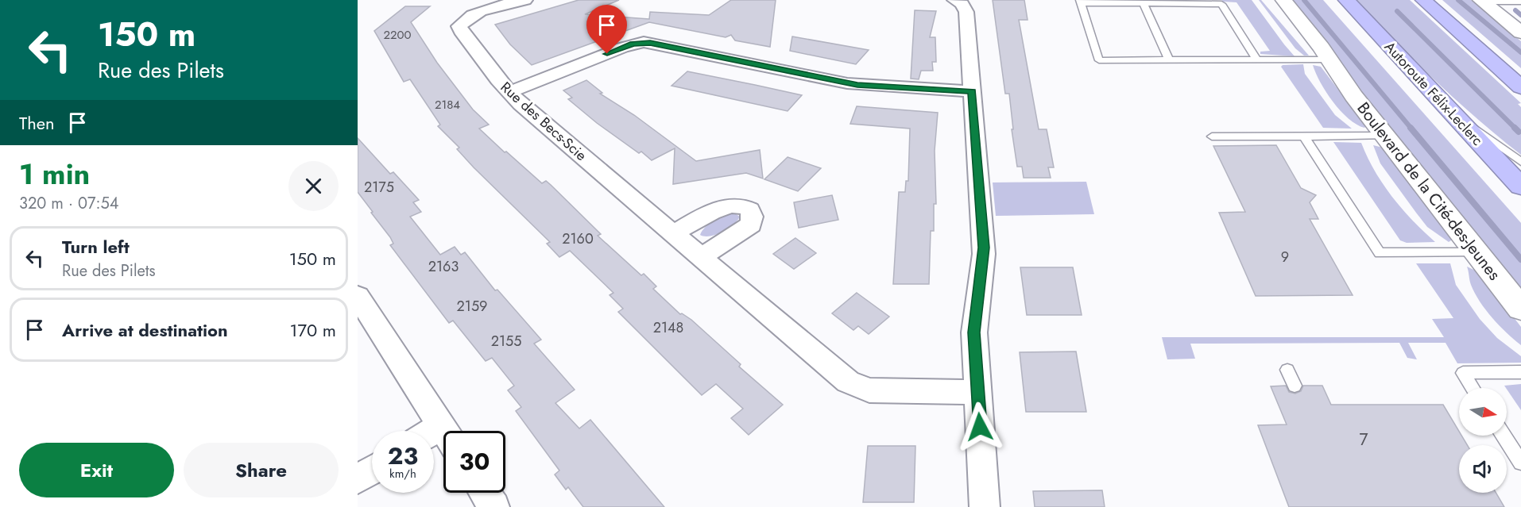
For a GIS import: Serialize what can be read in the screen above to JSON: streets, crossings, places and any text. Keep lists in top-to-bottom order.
{
  "streets": {
    "highway": ["Autoroute Félix-Leclerc"],
    "street": ["Rue des Becs-Scie", "Boulevard de la Cité-des-Jeunes"]
  },
  "house_numbers": [
    "2200",
    "2184",
    "2175",
    "2160",
    "9",
    "2163",
    "2159",
    "2148",
    "2155",
    "7"
  ],
  "north": "right",
  "page": {
    "turn": ["150 m", "Rue des Pilets"],
    "then": "Then",
    "heading": ["1 min", "320 m · 07:54"],
    "list": [
      {
        "name": "Turn left",
        "note": "Rue des Pilets",
        "value": "150 m"
      },
      {
        "name": "Arrive at destination",
        "value": "170 m"
      }
    ],
    "speed": "23 km/h",
    "limit": "30",
    "buttons": ["Exit", "Share"]
  }
}
